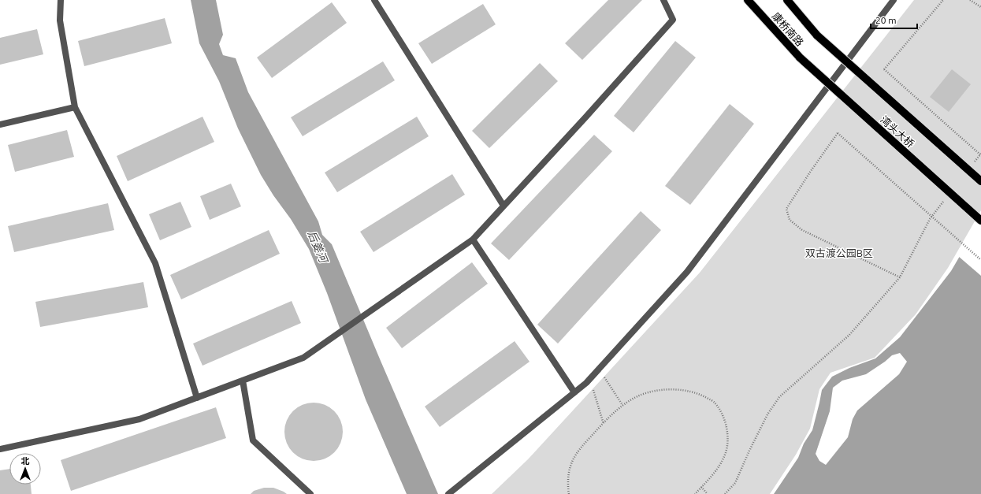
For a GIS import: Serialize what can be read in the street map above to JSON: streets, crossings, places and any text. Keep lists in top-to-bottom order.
{
  "streets": {
    "main road": ["康桥南路", "湾头大桥"]
  },
  "crossings": [
    ["康桥南路", "湾头大桥"]
  ],
  "water": ["后姜河"],
  "parks": ["双古渡公园B区"],
  "scale_bar": "20 m",
  "north": "top"
}
